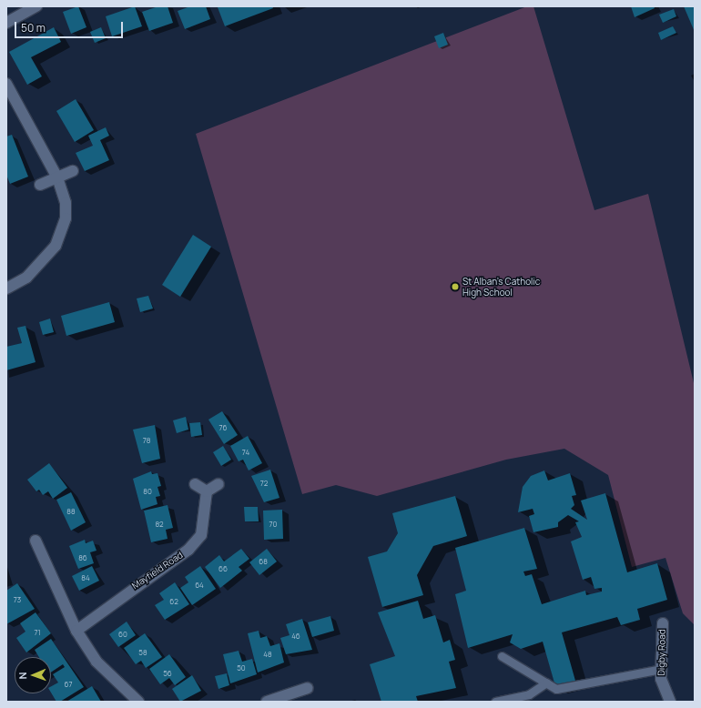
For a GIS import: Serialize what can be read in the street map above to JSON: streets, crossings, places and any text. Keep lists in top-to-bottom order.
{
  "streets": {
    "street": ["Mayfield Road", "Digby Road"]
  },
  "places": ["St Alban's Catholic High School"],
  "house_numbers": [
    "76",
    "78",
    "74",
    "72",
    "80",
    "88",
    "82",
    "70",
    "86",
    "68",
    "66",
    "84",
    "64",
    "73",
    "62",
    "71",
    "60",
    "46",
    "58",
    "48",
    "50",
    "56",
    "67"
  ],
  "scale_bar": "50 m",
  "north": "left"
}
